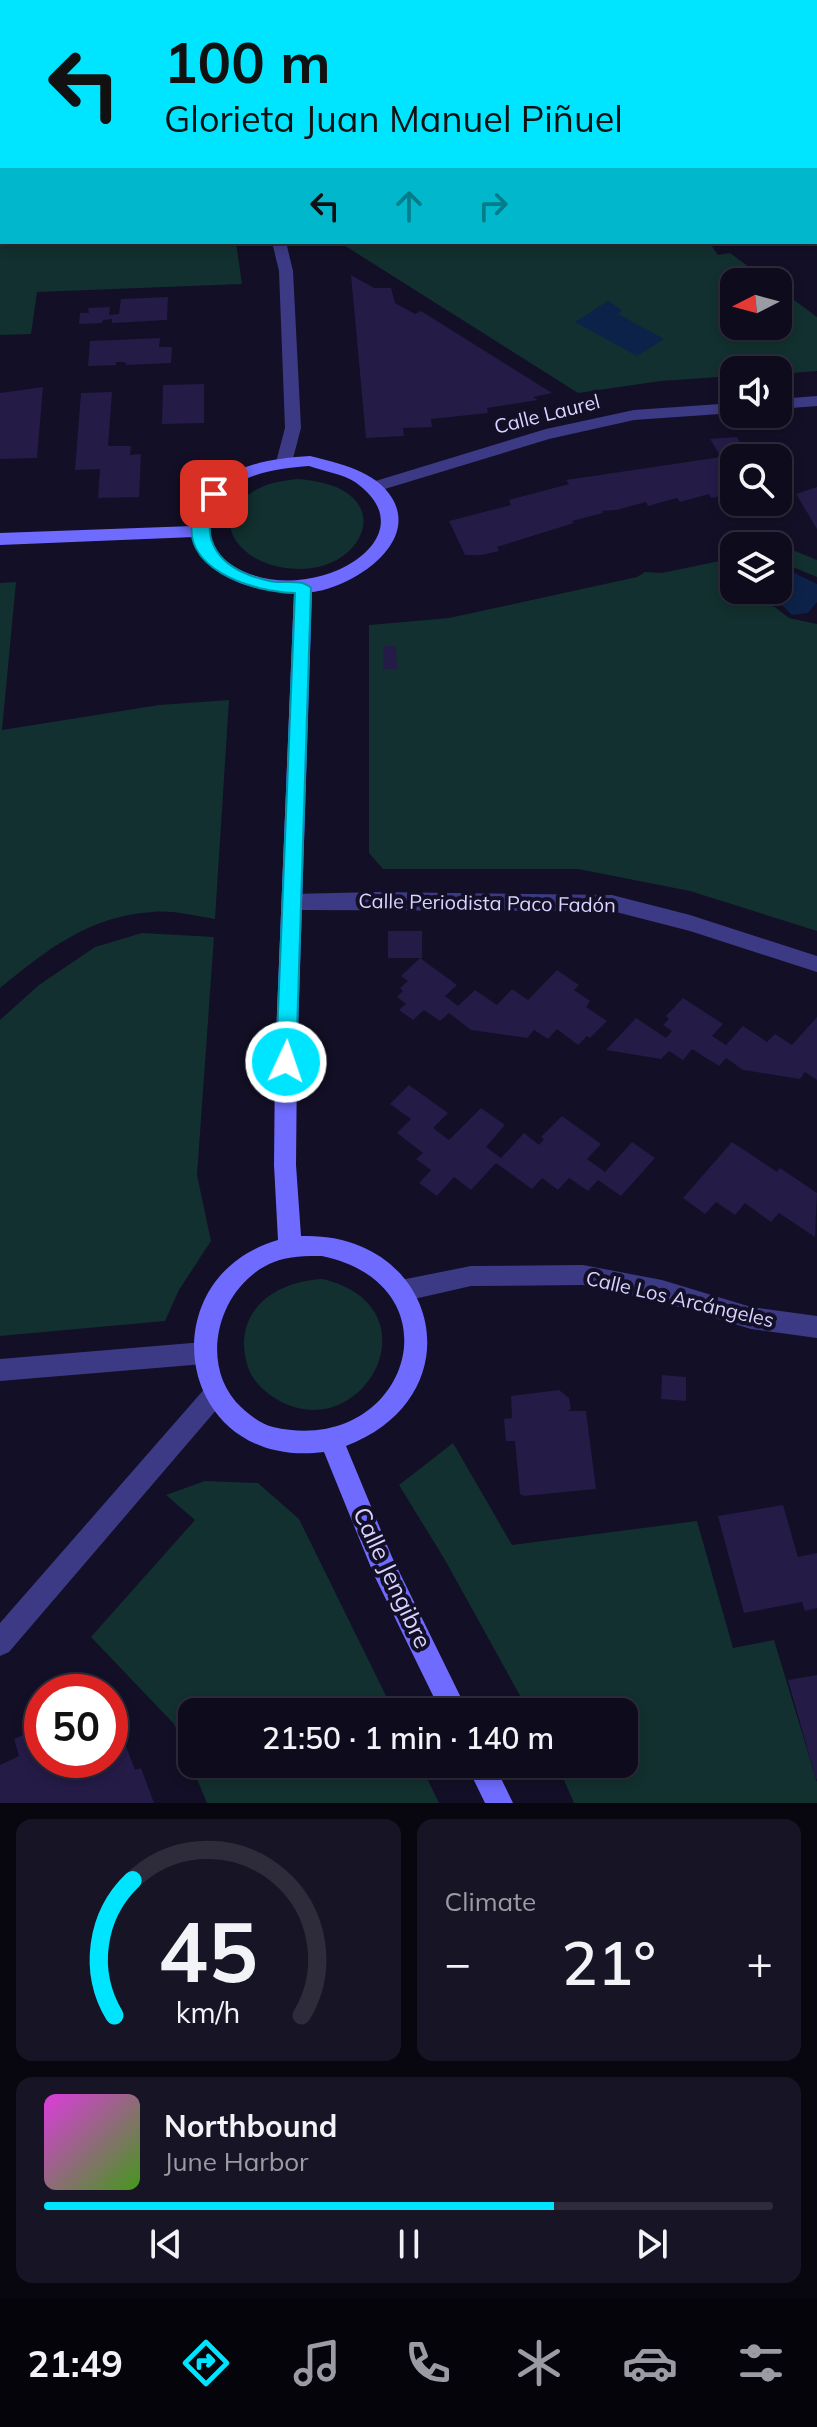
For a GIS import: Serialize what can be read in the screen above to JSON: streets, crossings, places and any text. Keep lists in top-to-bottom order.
{
  "streets": {
    "main road": ["Calle Jengibre"],
    "street": ["Calle Laurel", "Calle Periodista Paco Fadón", "Calle Los Arcángeles"]
  },
  "crossings": [
    ["Calle Los Arcángeles", "Calle Jengibre"]
  ],
  "north": "left",
  "page": {
    "turn": ["100 m", "Glorieta Juan Manuel Piñuel"],
    "limit": "50",
    "trip": "21:50 · 1 min · 140 m",
    "tile": "Climate",
    "heat": ["−", "21°", "+"],
    "song": ["Northbound", "June Harbor"],
    "tabs": "21:49",
    "gauge": ["45", "km/h"]
  }
}
